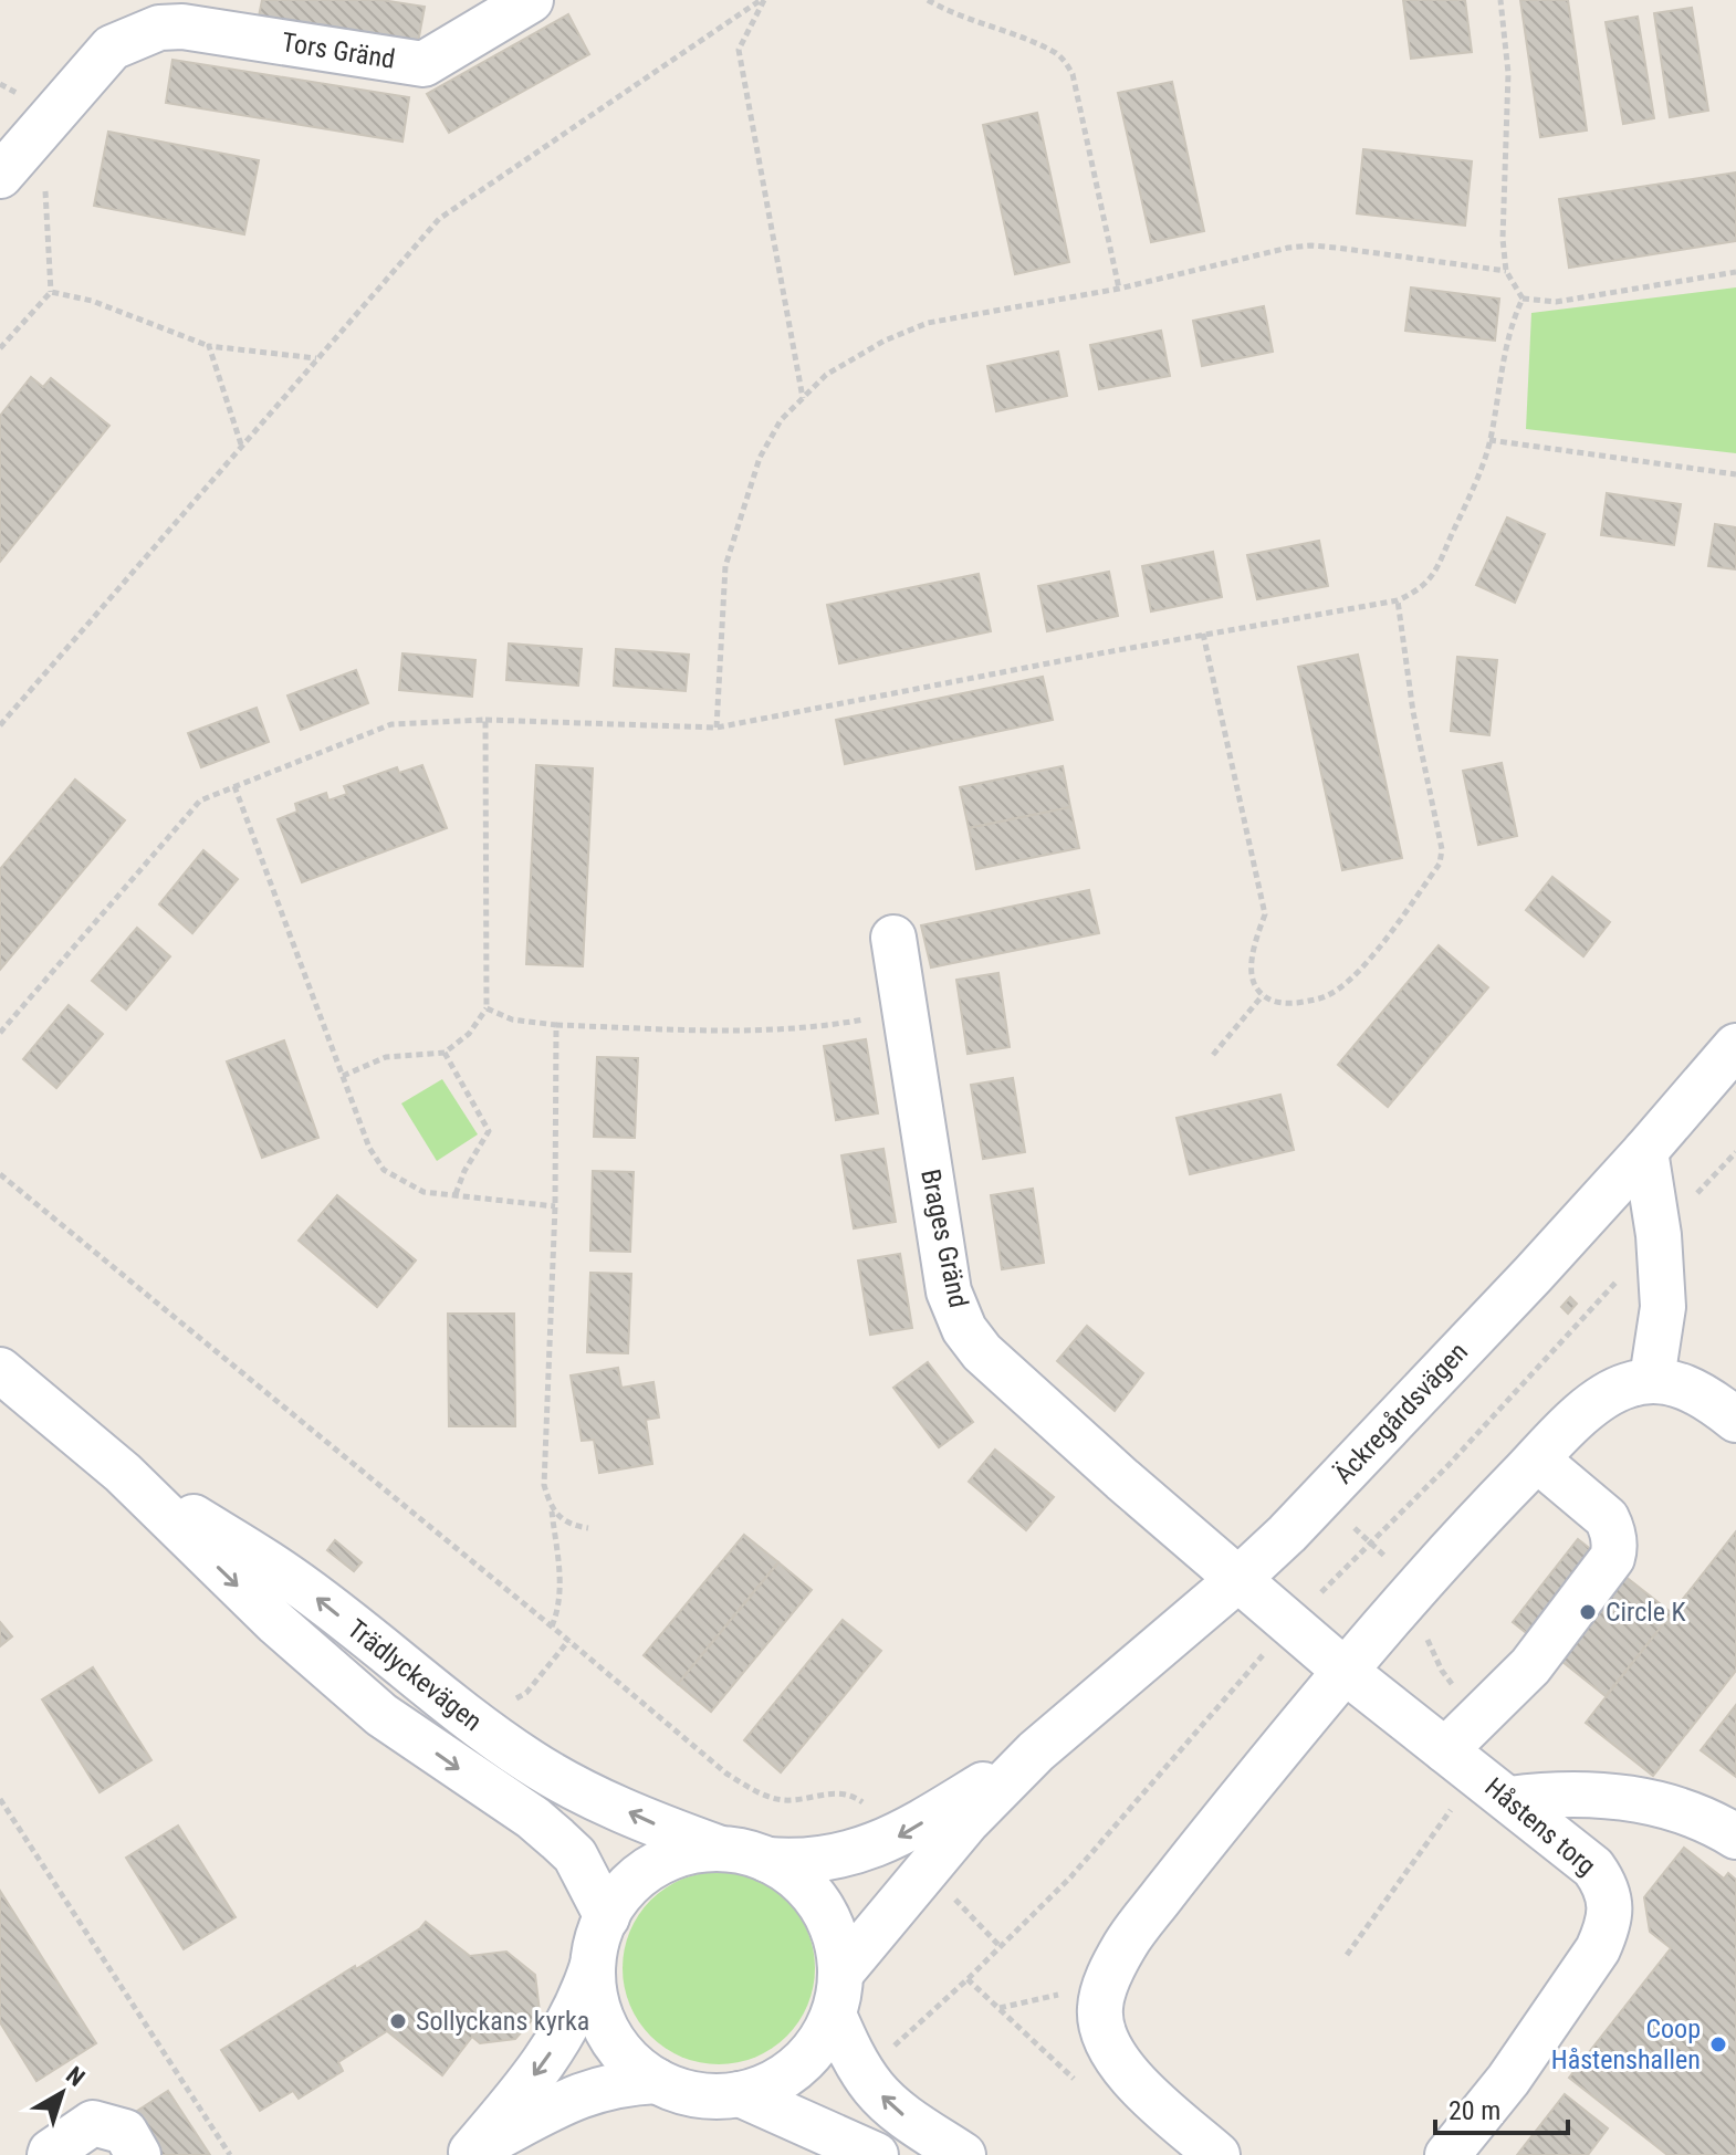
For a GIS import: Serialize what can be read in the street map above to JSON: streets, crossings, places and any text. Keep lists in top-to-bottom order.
{
  "streets": {
    "street": [
      "Tors Gränd",
      "Brages Gränd",
      "Äckregårdsvägen",
      "Trädlyckevägen",
      "Håstens torg"
    ]
  },
  "crossings": [
    ["Brages Gränd", "Äckregårdsvägen"],
    ["Brages Gränd", "Håstens torg"],
    ["Äckregårdsvägen", "Trädlyckevägen"],
    ["Äckregårdsvägen", "Håstens torg"]
  ],
  "places": ["Circle K", "Sollyckans kyrka", "Coop Håstenshallen"],
  "scale_bar": "20 m",
  "north": "top right"
}
